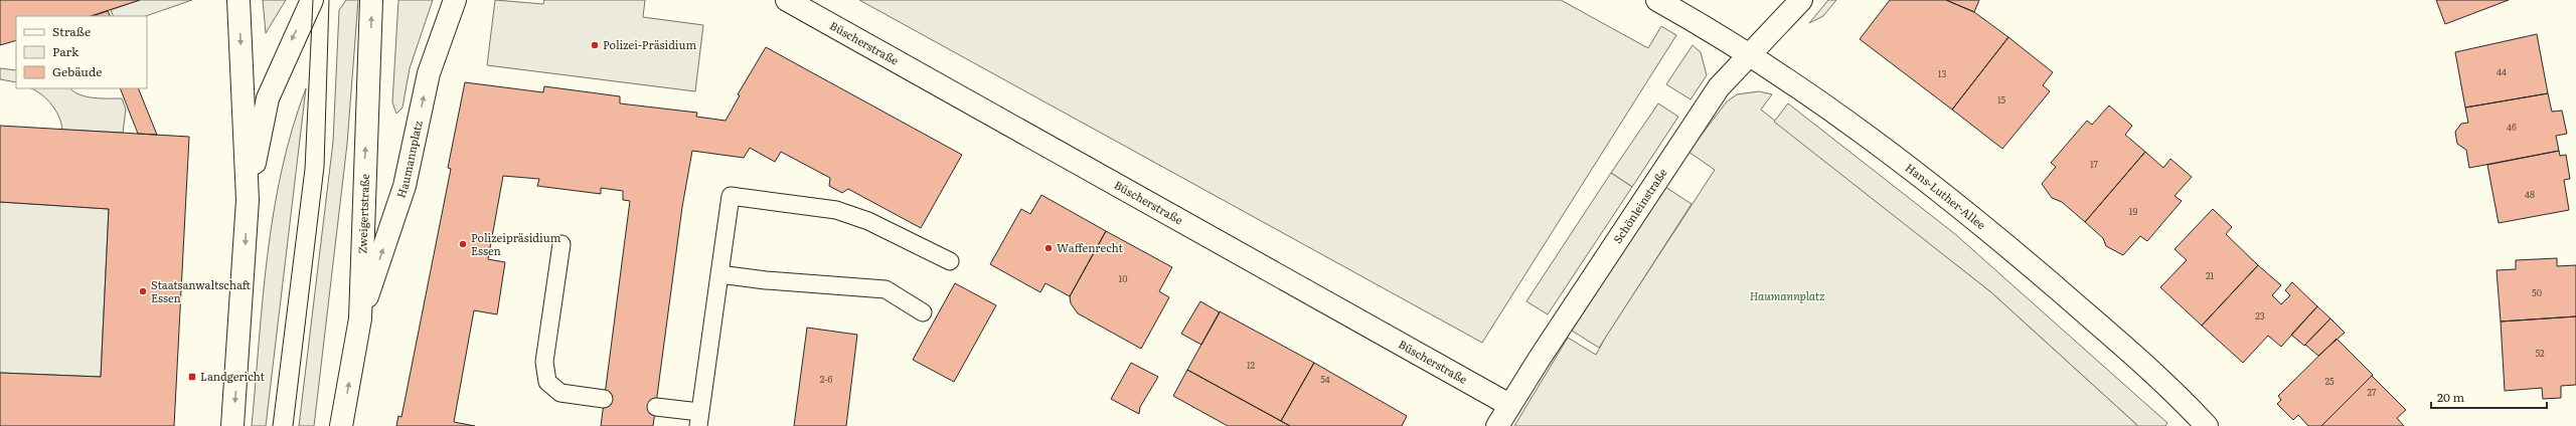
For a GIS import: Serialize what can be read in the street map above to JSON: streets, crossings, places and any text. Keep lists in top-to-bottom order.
{
  "streets": {
    "street": [
      "Büscherstraße",
      "Haumannplatz",
      "Hans-Luther-Allee",
      "Schönleinstraße",
      "Zweigertstraße"
    ]
  },
  "crossings": [
    ["Büscherstraße", "Schönleinstraße"],
    ["Haumannplatz", "Zweigertstraße"],
    ["Hans-Luther-Allee", "Schönleinstraße"]
  ],
  "parks": ["Haumannplatz"],
  "places": {
    "other": [
      "Polizei-Präsidium",
      "Polizeipräsidium Essen",
      "Waffenrecht",
      "Staatsanwaltschaft Essen"
    ],
    "transit": ["Landgericht"]
  },
  "house_numbers": [
    "44",
    "13",
    "15",
    "46",
    "17",
    "48",
    "19",
    "21",
    "10",
    "50",
    "23",
    "52",
    "12",
    "2-6",
    "54",
    "25",
    "27"
  ],
  "legend": ["Straße", "Park", "Gebäude"],
  "scale_bar": "20 m"
}
